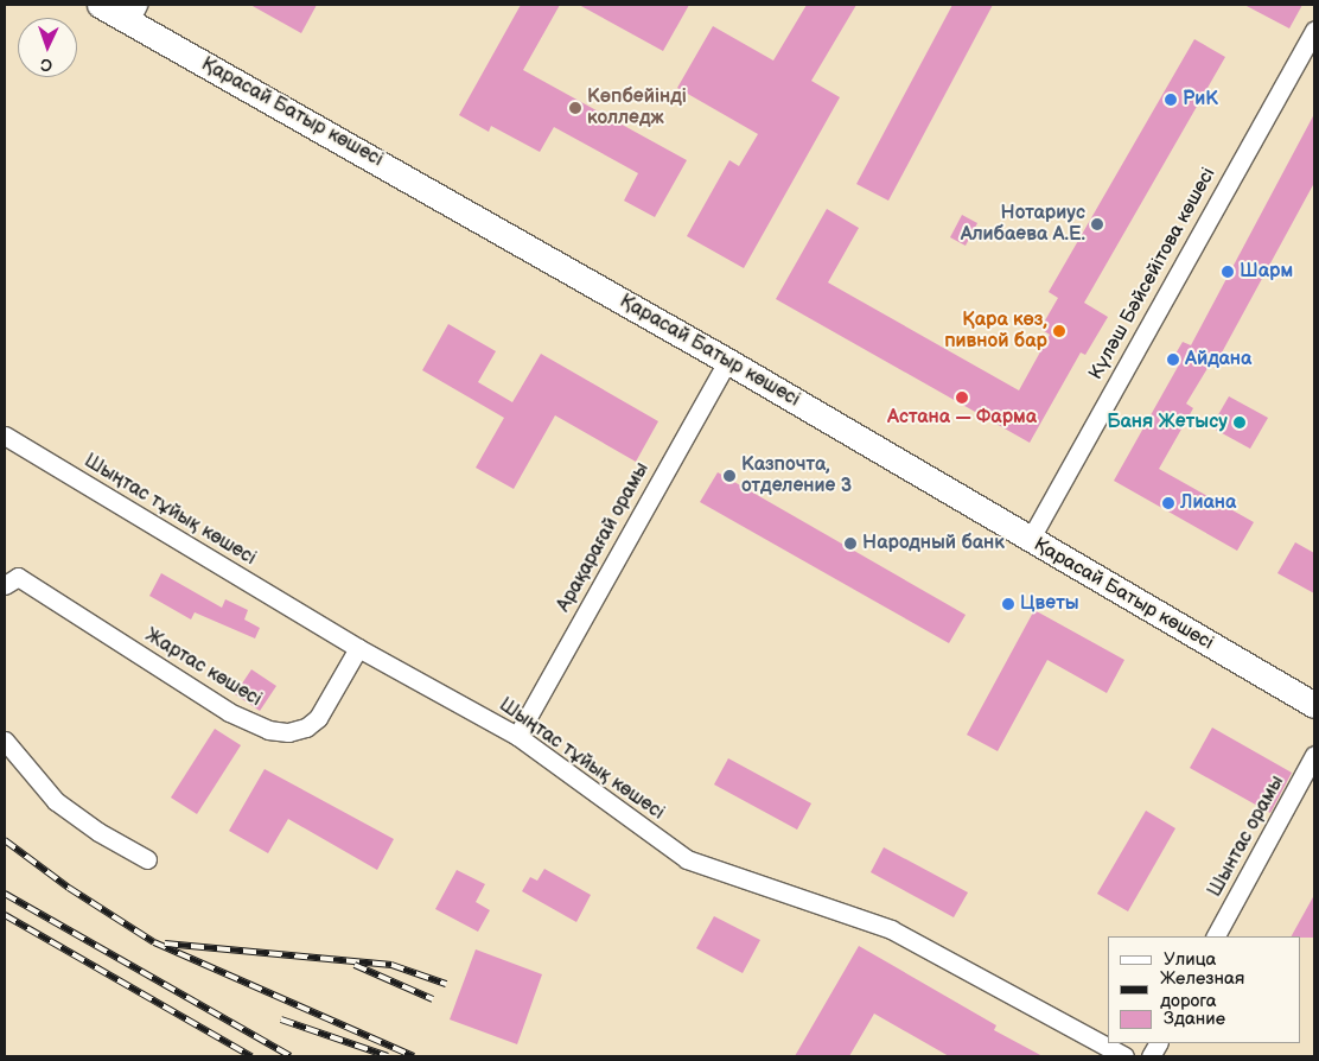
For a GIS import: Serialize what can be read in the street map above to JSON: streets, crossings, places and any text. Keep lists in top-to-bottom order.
{
  "streets": {
    "street": [
      "Қарасай Батыр көшесі",
      "Күләш Бәйсейітова көшесі",
      "Шыңтас тұйық көшесі",
      "Арақарағай орамы",
      "Жартас көшесі",
      "Шынтас орамы"
    ]
  },
  "crossings": [
    ["Қарасай Батыр көшесі", "Күләш Бәйсейітова көшесі"],
    ["Қарасай Батыр көшесі", "Арақарағай орамы"],
    ["Шыңтас тұйық көшесі", "Арақарағай орамы"],
    ["Шыңтас тұйық көшесі", "Жартас көшесі"]
  ],
  "places": [
    "РиК",
    "Көпбейінді колледж",
    "Нотариус Алибаева А.Е.",
    "Шарм",
    "Қара көз, пивной бар",
    "Айдана",
    "Астана — Фарма",
    "Баня Жетысу",
    "Казпочта, отделение 3",
    "Лиана",
    "Народный банк",
    "Цветы"
  ],
  "legend": ["Улица", "Железная дорога", "Здание"],
  "north": "bottom"
}
